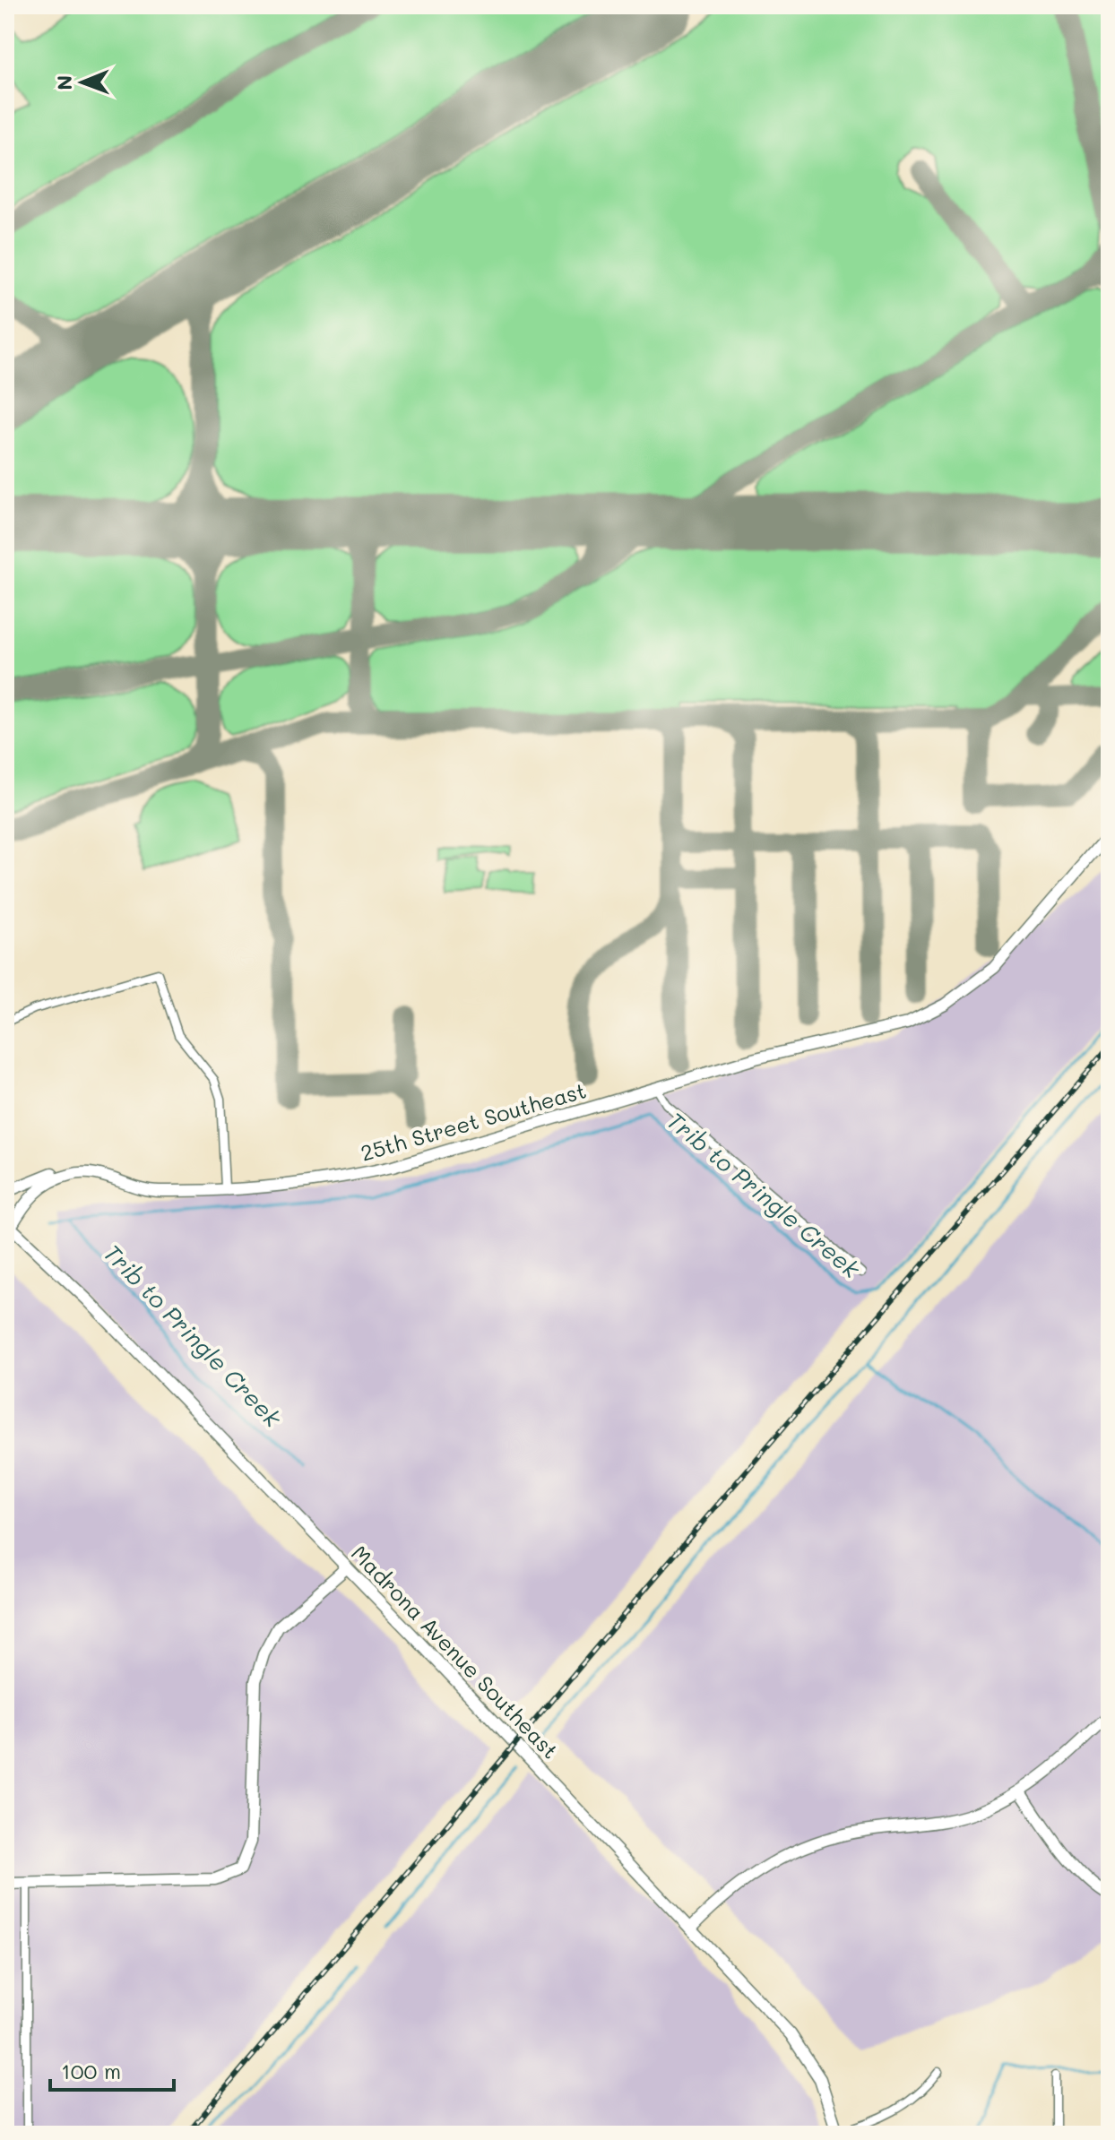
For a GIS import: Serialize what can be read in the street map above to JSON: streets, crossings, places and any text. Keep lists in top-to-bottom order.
{
  "streets": {
    "street": ["25th Street Southeast", "Madrona Avenue Southeast"]
  },
  "crossings": [
    ["25th Street Southeast", "Madrona Avenue Southeast"]
  ],
  "water": ["Trib to Pringle Creek"],
  "scale_bar": "100 m",
  "north": "left"
}
